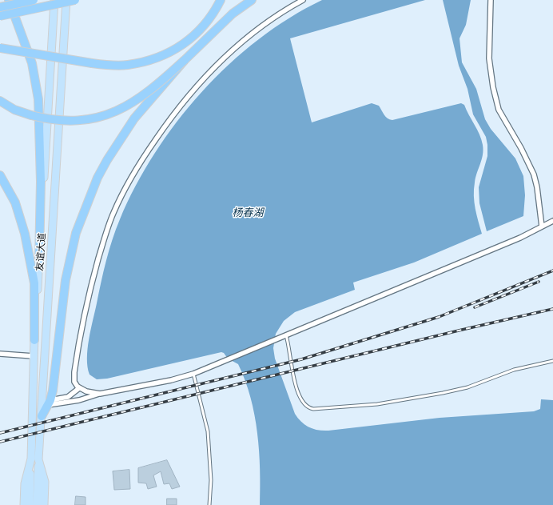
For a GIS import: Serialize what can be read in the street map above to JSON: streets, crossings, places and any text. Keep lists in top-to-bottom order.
{
  "streets": {
    "main road": ["友谊大道"]
  },
  "water": ["杨春湖"]
}
